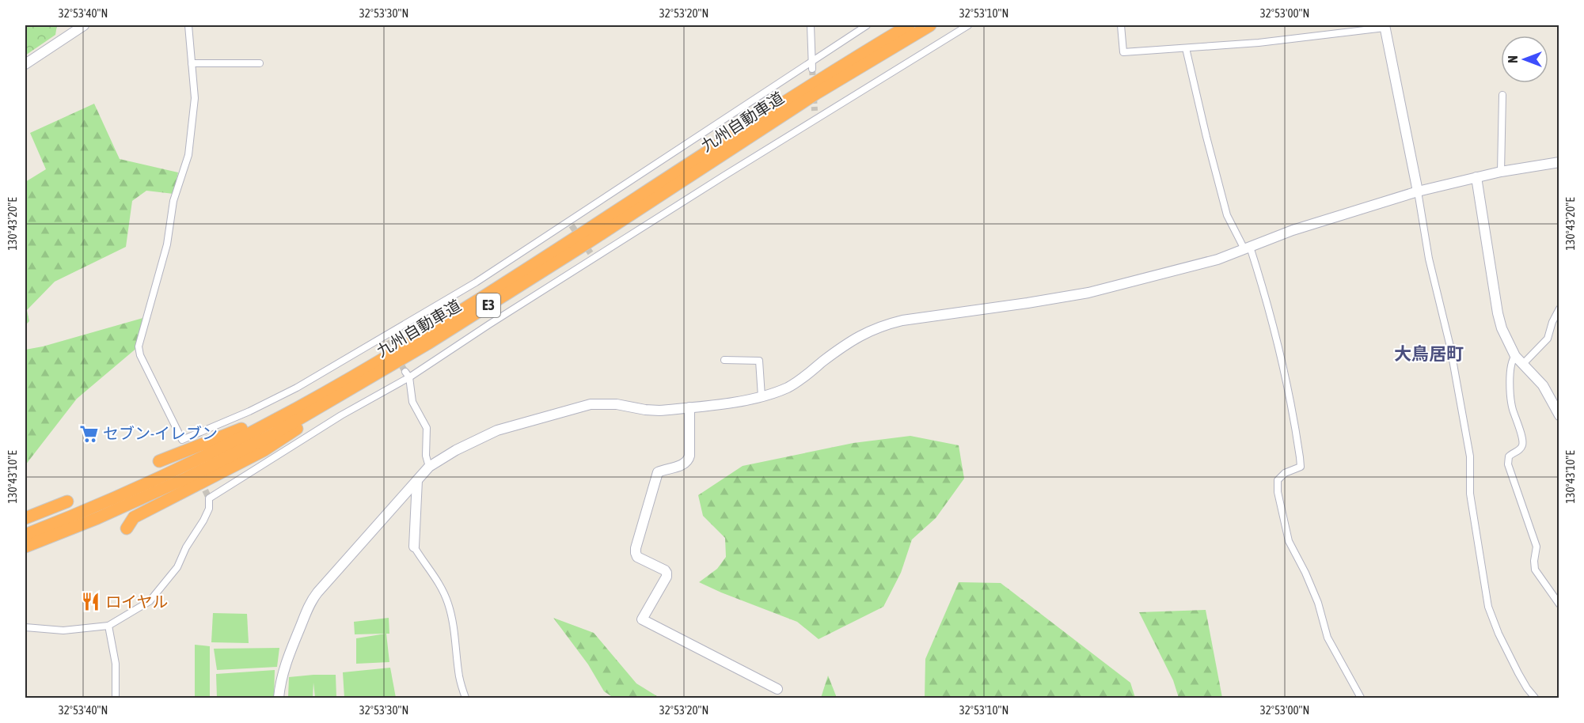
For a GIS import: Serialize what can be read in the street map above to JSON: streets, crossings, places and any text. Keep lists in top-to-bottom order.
{
  "streets": {
    "highway": ["九州自動車道", "E3"]
  },
  "districts": ["大鳥居町"],
  "places": {
    "supermarket": ["セブン-イレブン"],
    "restaurant": ["ロイヤル"]
  },
  "north": "left",
  "coordinates": [
    "32°53'40\"N",
    "32°53'30\"N",
    "32°53'20\"N",
    "32°53'10\"N",
    "32°53'00\"N",
    "130°43'20\"E",
    "130°43'10\"E"
  ]
}
